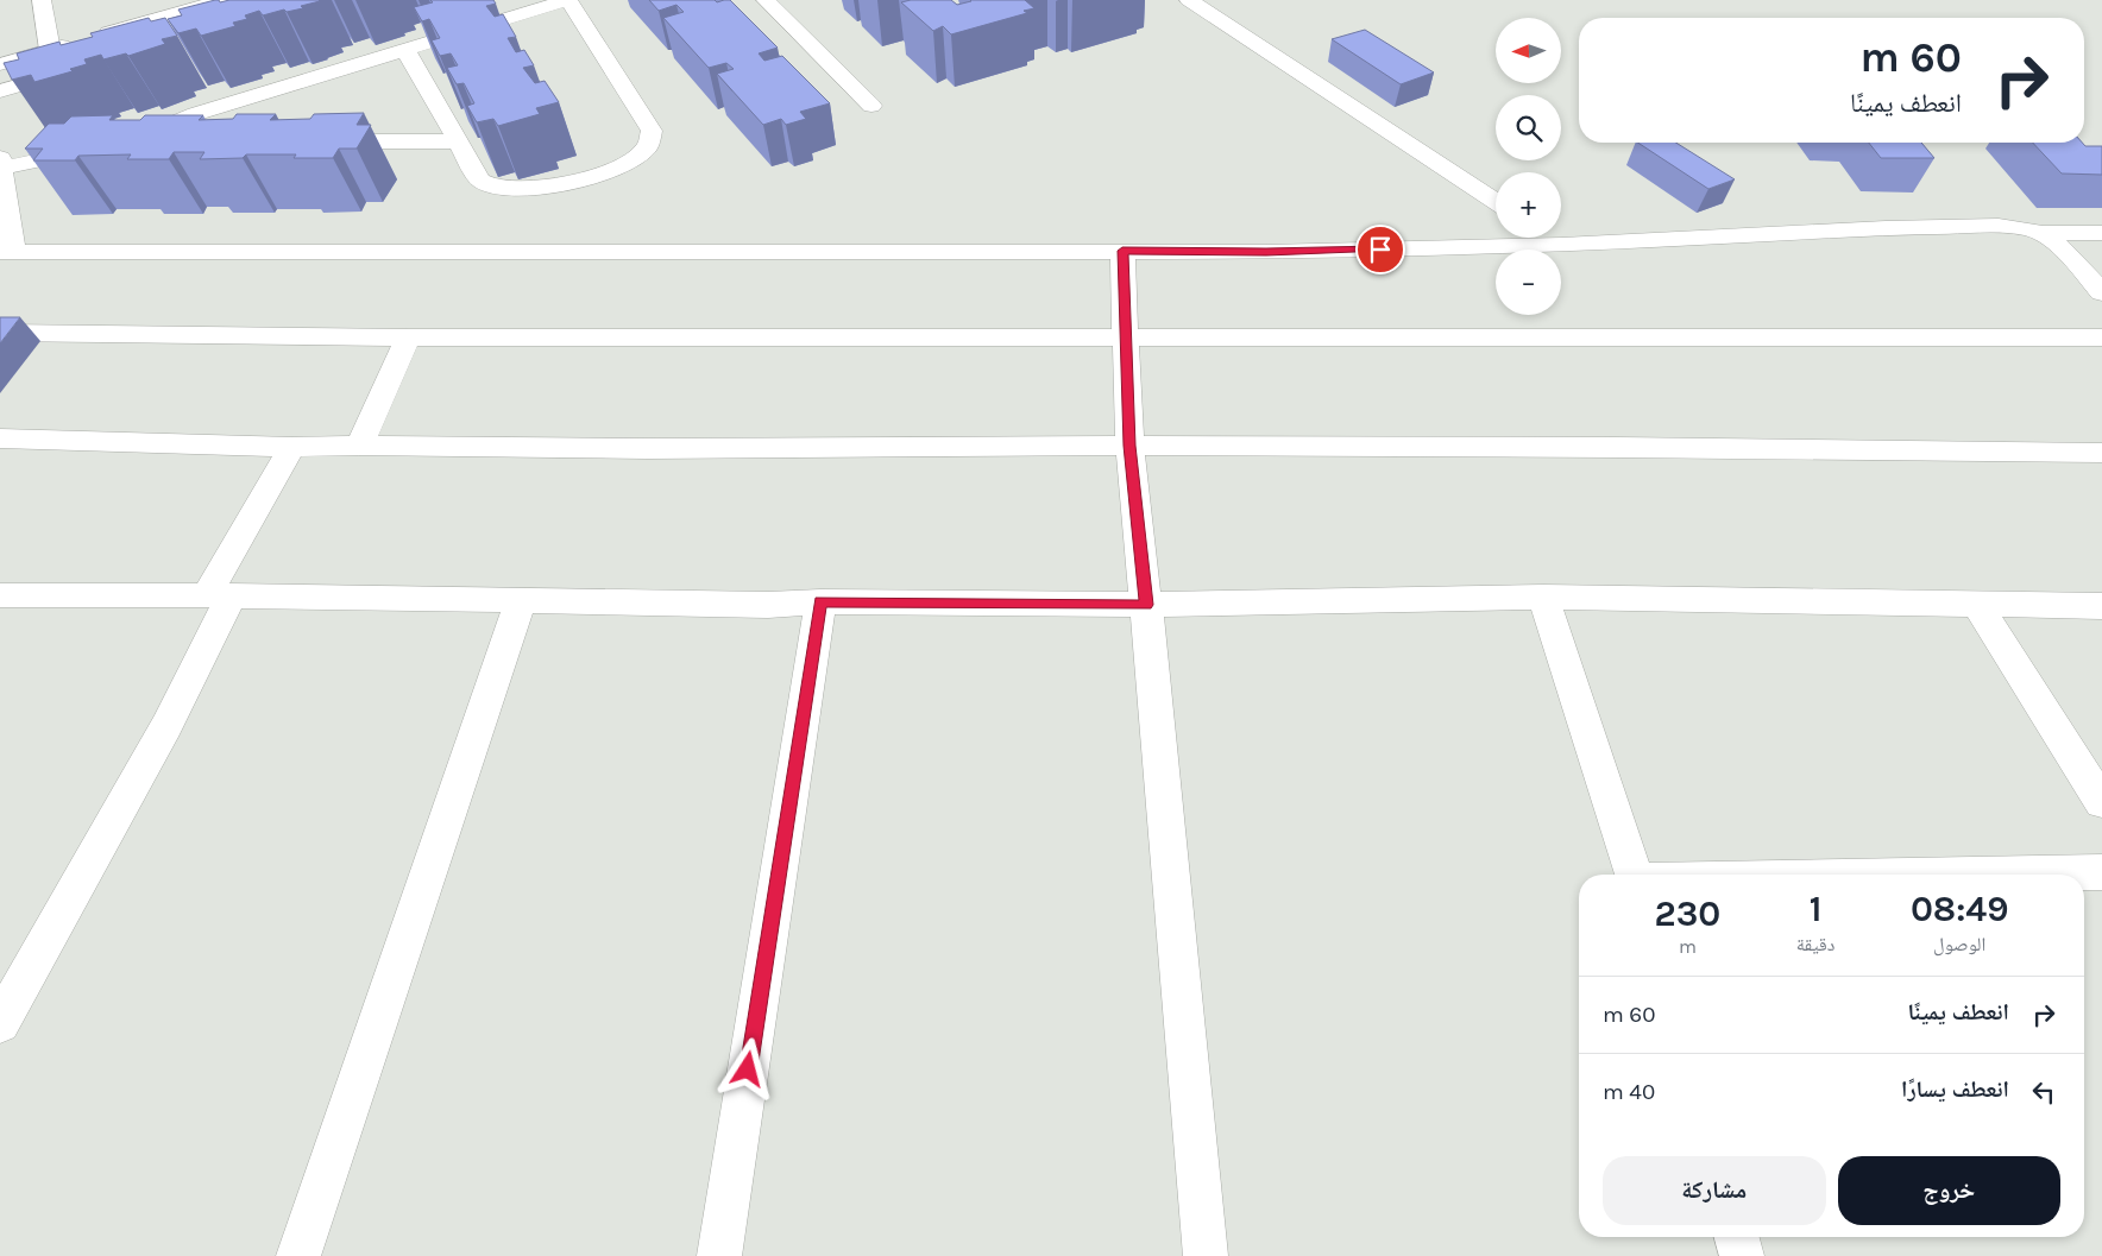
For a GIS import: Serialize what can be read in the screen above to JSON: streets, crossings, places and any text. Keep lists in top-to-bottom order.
{
  "north": "left",
  "page": {
    "map_buttons": ["+", "−"],
    "turn": ["60 m", "انعطف يمينًا"],
    "eta": [
      "08:49",
      "الوصول",
      "1",
      "دقيقة",
      "230",
      "m"
    ],
    "list": [
      {
        "name": "انعطف يمينًا",
        "value": "60 m"
      },
      {
        "name": "انعطف يسارًا",
        "value": "40 m"
      }
    ],
    "buttons": ["خروج", "مشاركة"]
  }
}
